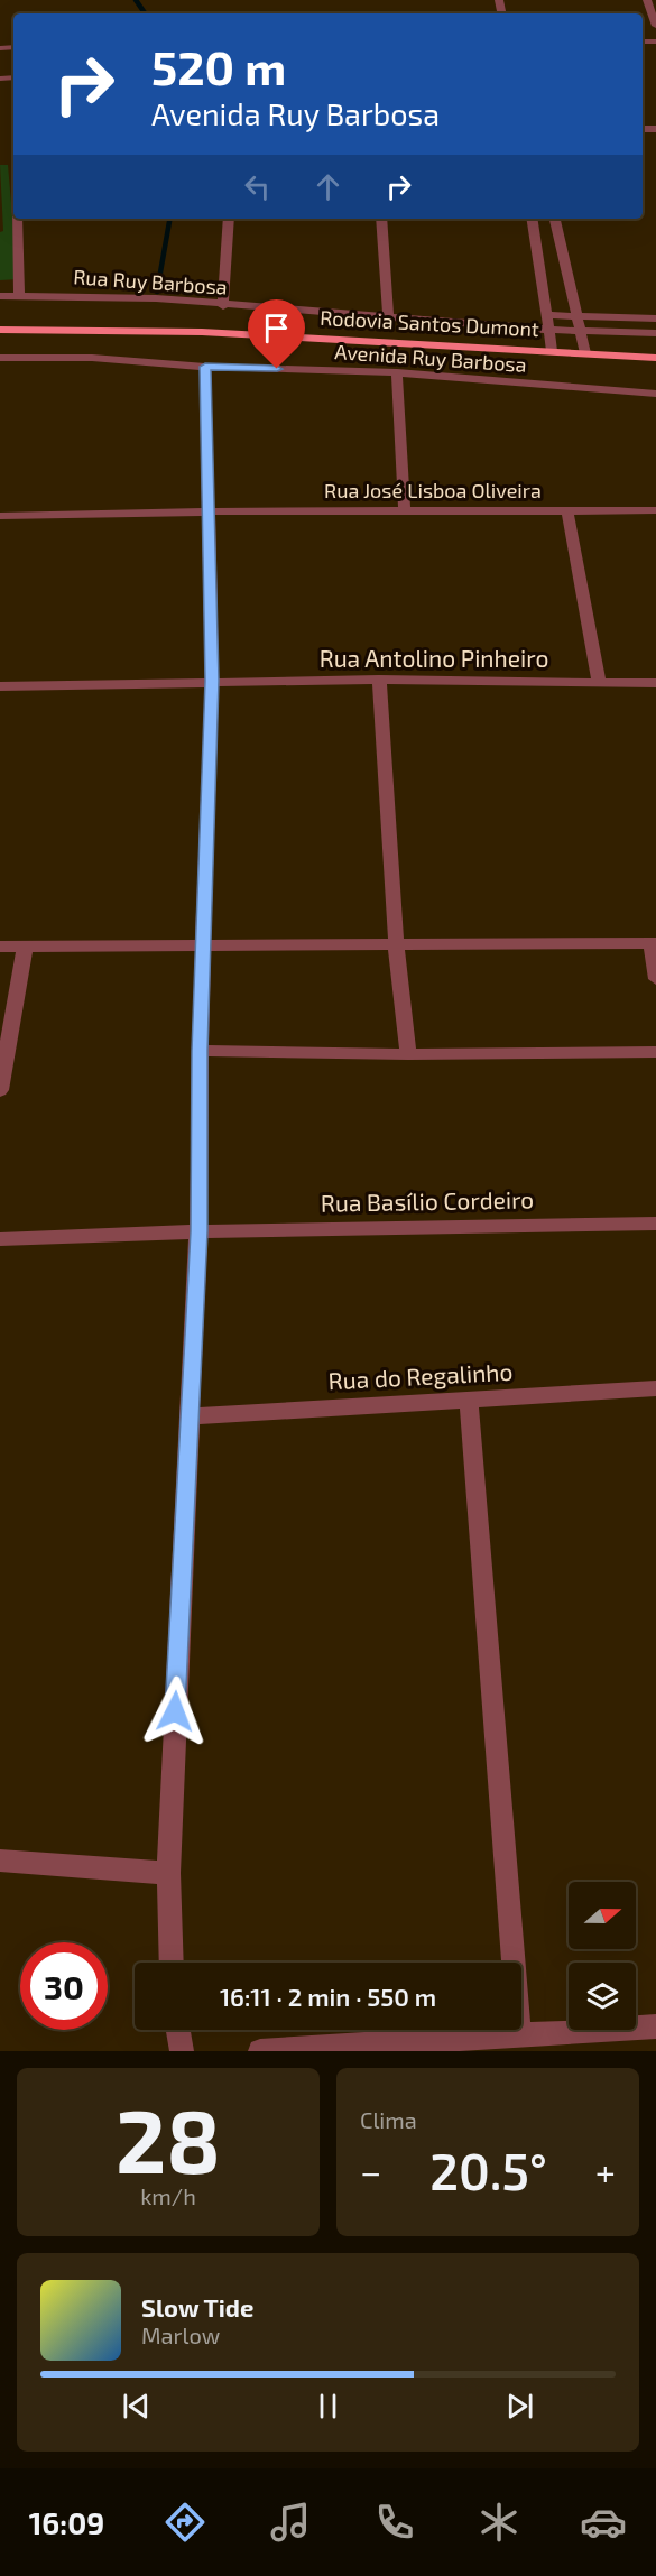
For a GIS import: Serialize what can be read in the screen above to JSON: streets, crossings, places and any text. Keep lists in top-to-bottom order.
{
  "streets": {
    "highway": ["Rodovia Santos Dumont"],
    "street": [
      "Rua Ruy Barbosa",
      "Avenida Ruy Barbosa",
      "Rua José Lisboa Oliveira",
      "Rua Antolino Pinheiro",
      "Rua Basílio Cordeiro",
      "Rua do Regalinho"
    ]
  },
  "north": "right",
  "page": {
    "turn": ["520 m", "Avenida Ruy Barbosa"],
    "limit": "30",
    "trip": "16:11 · 2 min · 550 m",
    "tile": [
      ["28", "km/h"],
      "Clima"
    ],
    "heat": ["−", "20.5°", "+"],
    "song": ["Slow Tide", "Marlow"],
    "tabs": "16:09"
  }
}
